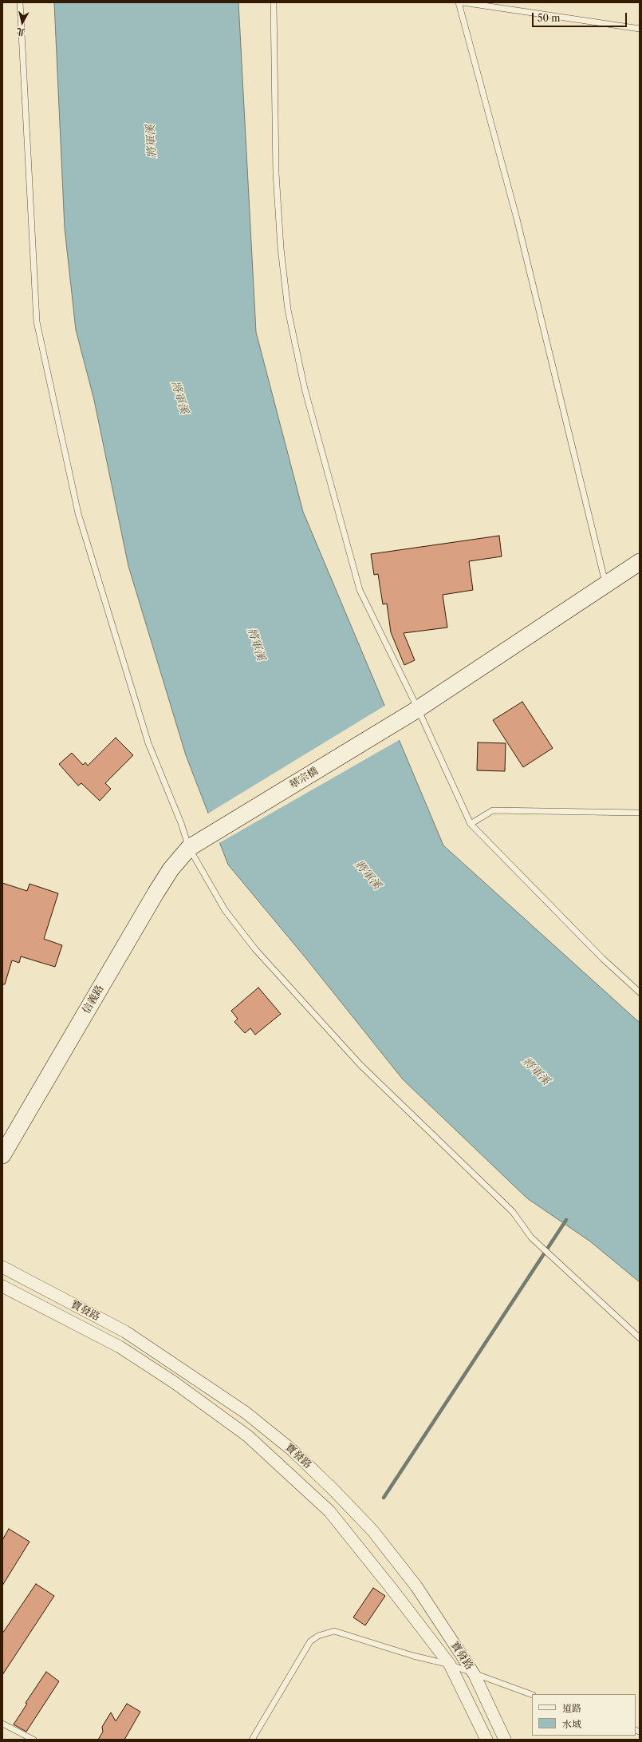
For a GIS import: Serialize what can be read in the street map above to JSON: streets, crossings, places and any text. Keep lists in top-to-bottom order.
{
  "streets": {
    "street": ["華宗橋", "信義路", "寶發路"]
  },
  "crossings": [
    ["華宗橋", "信義路"]
  ],
  "water": ["將軍溪"],
  "legend": ["道路", "水域"],
  "scale_bar": "50 m",
  "north": "bottom"
}
